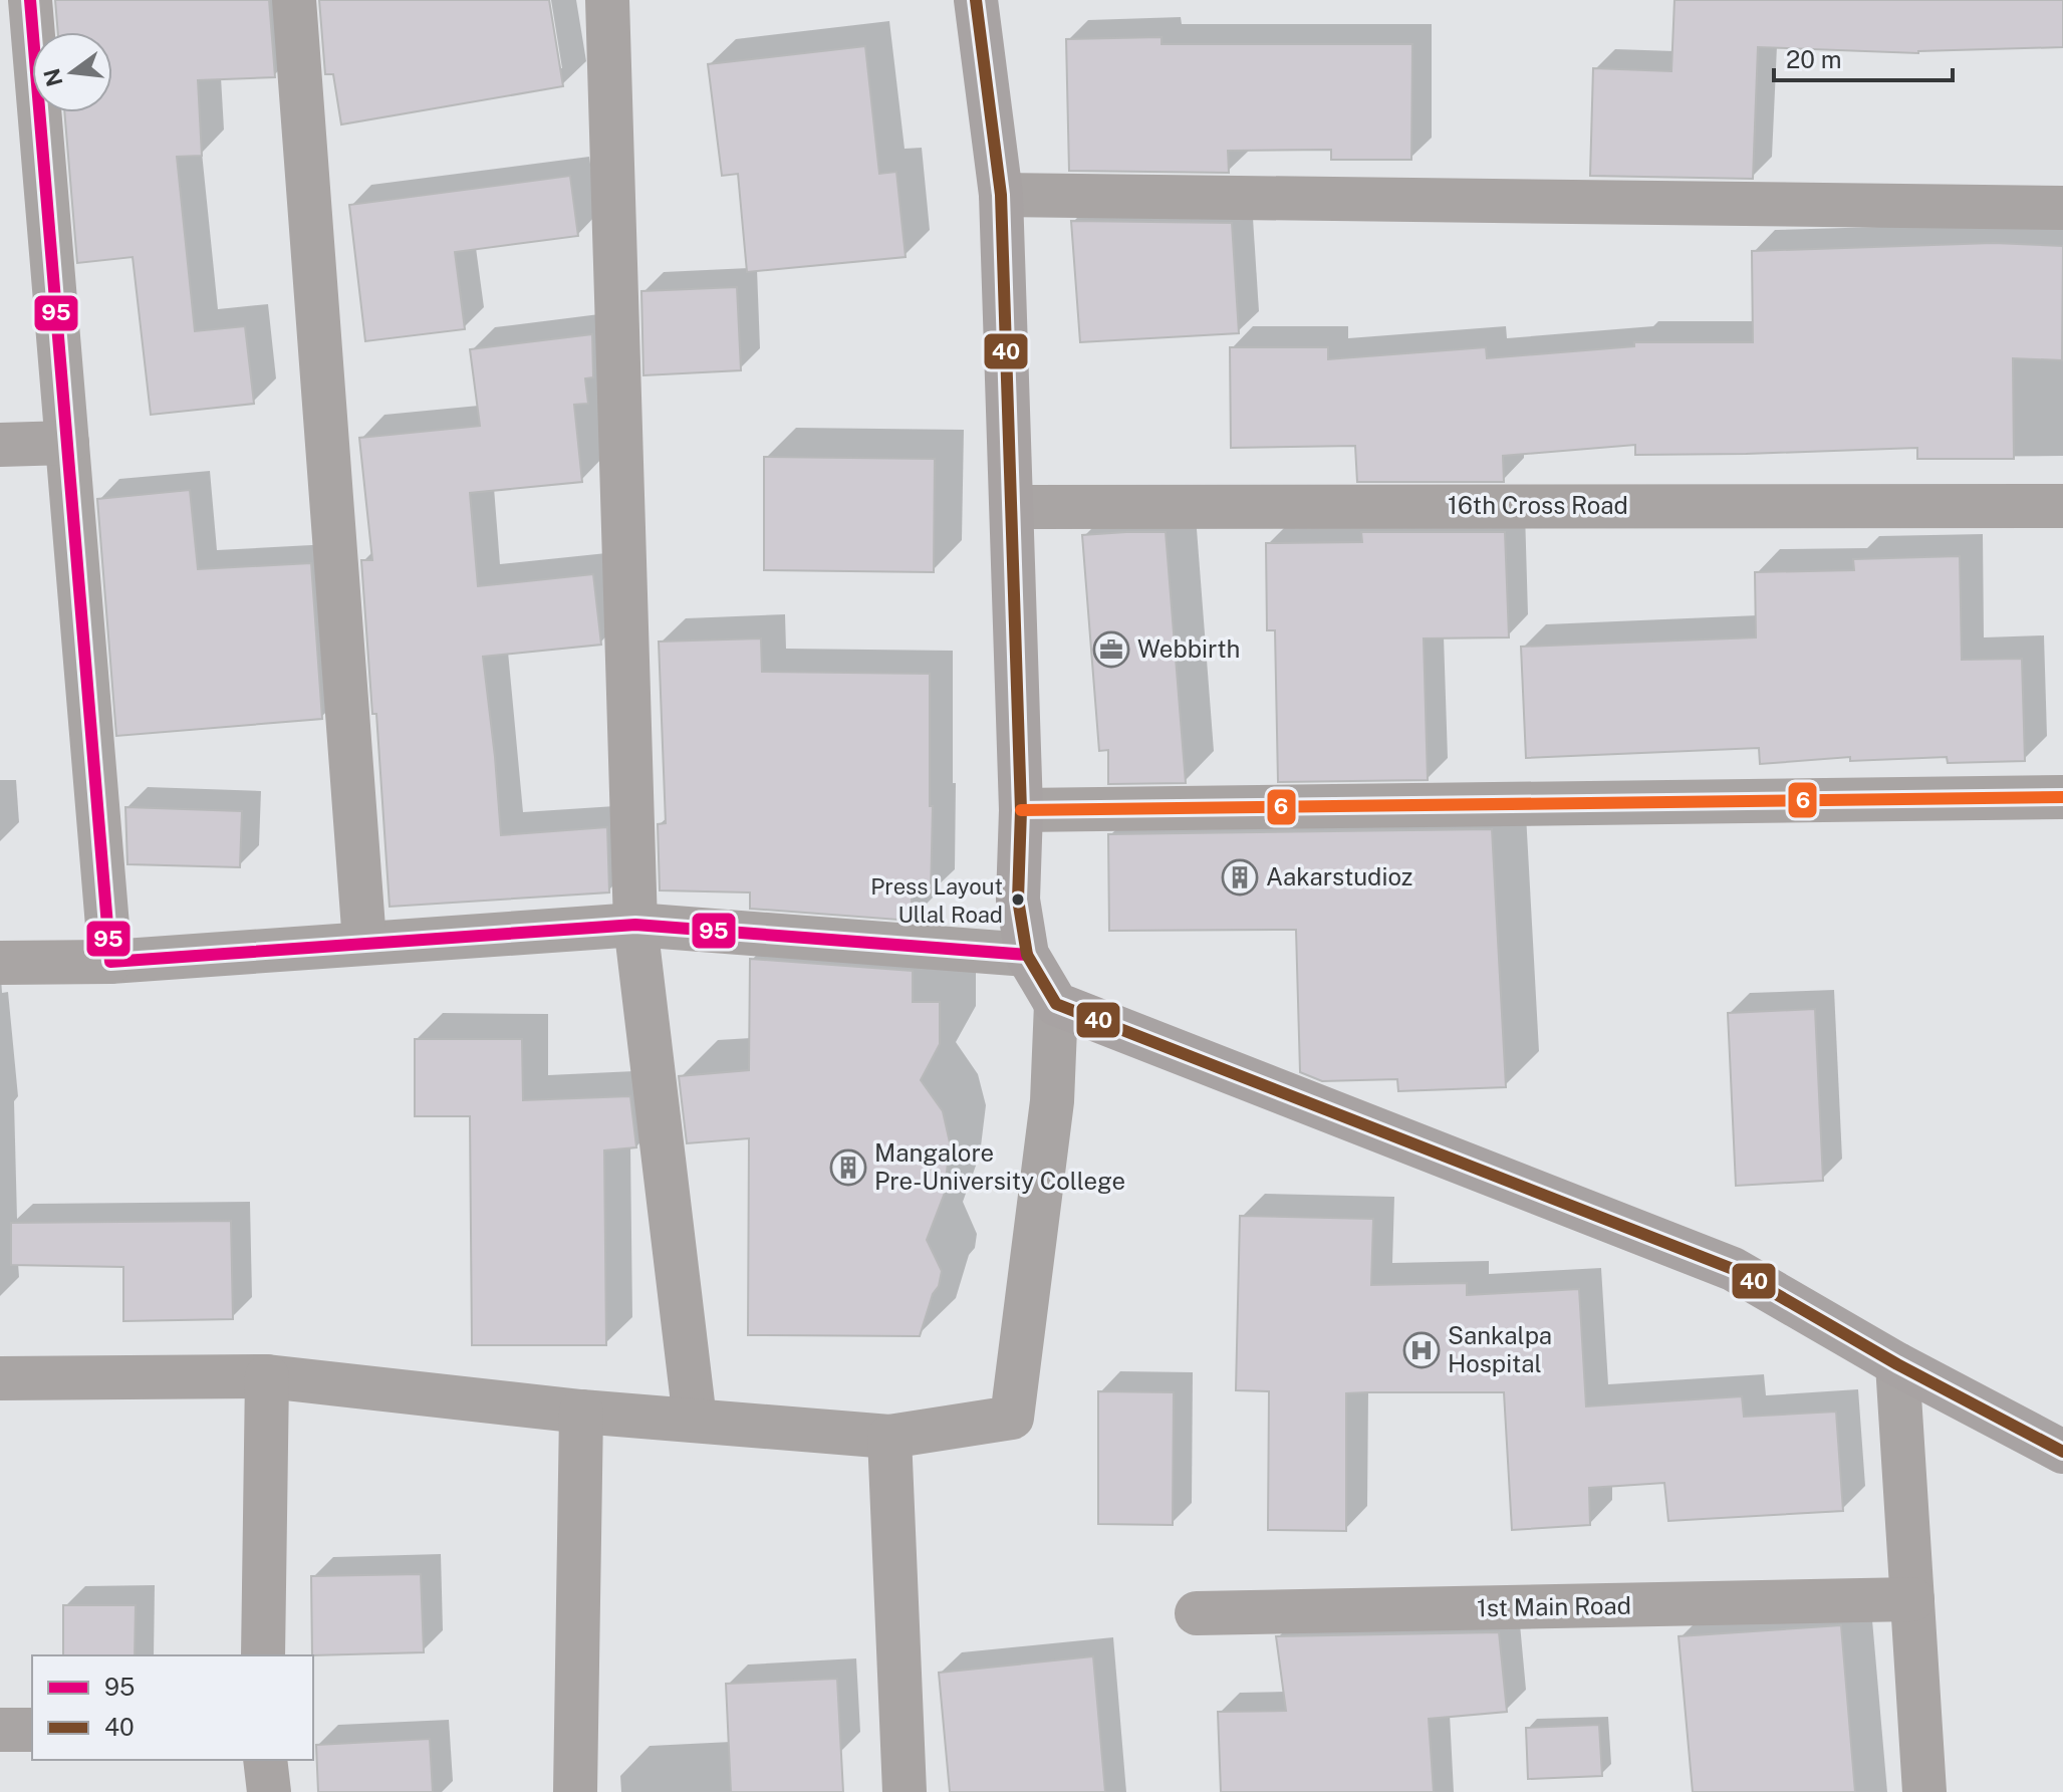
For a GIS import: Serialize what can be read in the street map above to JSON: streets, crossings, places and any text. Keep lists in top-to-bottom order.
{
  "streets": {
    "street": ["16th Cross Road", "1st Main Road"]
  },
  "places": {
    "office": ["Webbirth"],
    "building": ["Aakarstudioz", "Mangalore Pre-University College"],
    "other": ["Press Layout Ullal Road"],
    "hospital": ["Sankalpa Hospital"]
  },
  "lines": ["transit line 95", "transit line 40", "transit line 6"],
  "legend": ["95", "40"],
  "scale_bar": "20 m",
  "north": "left"
}
